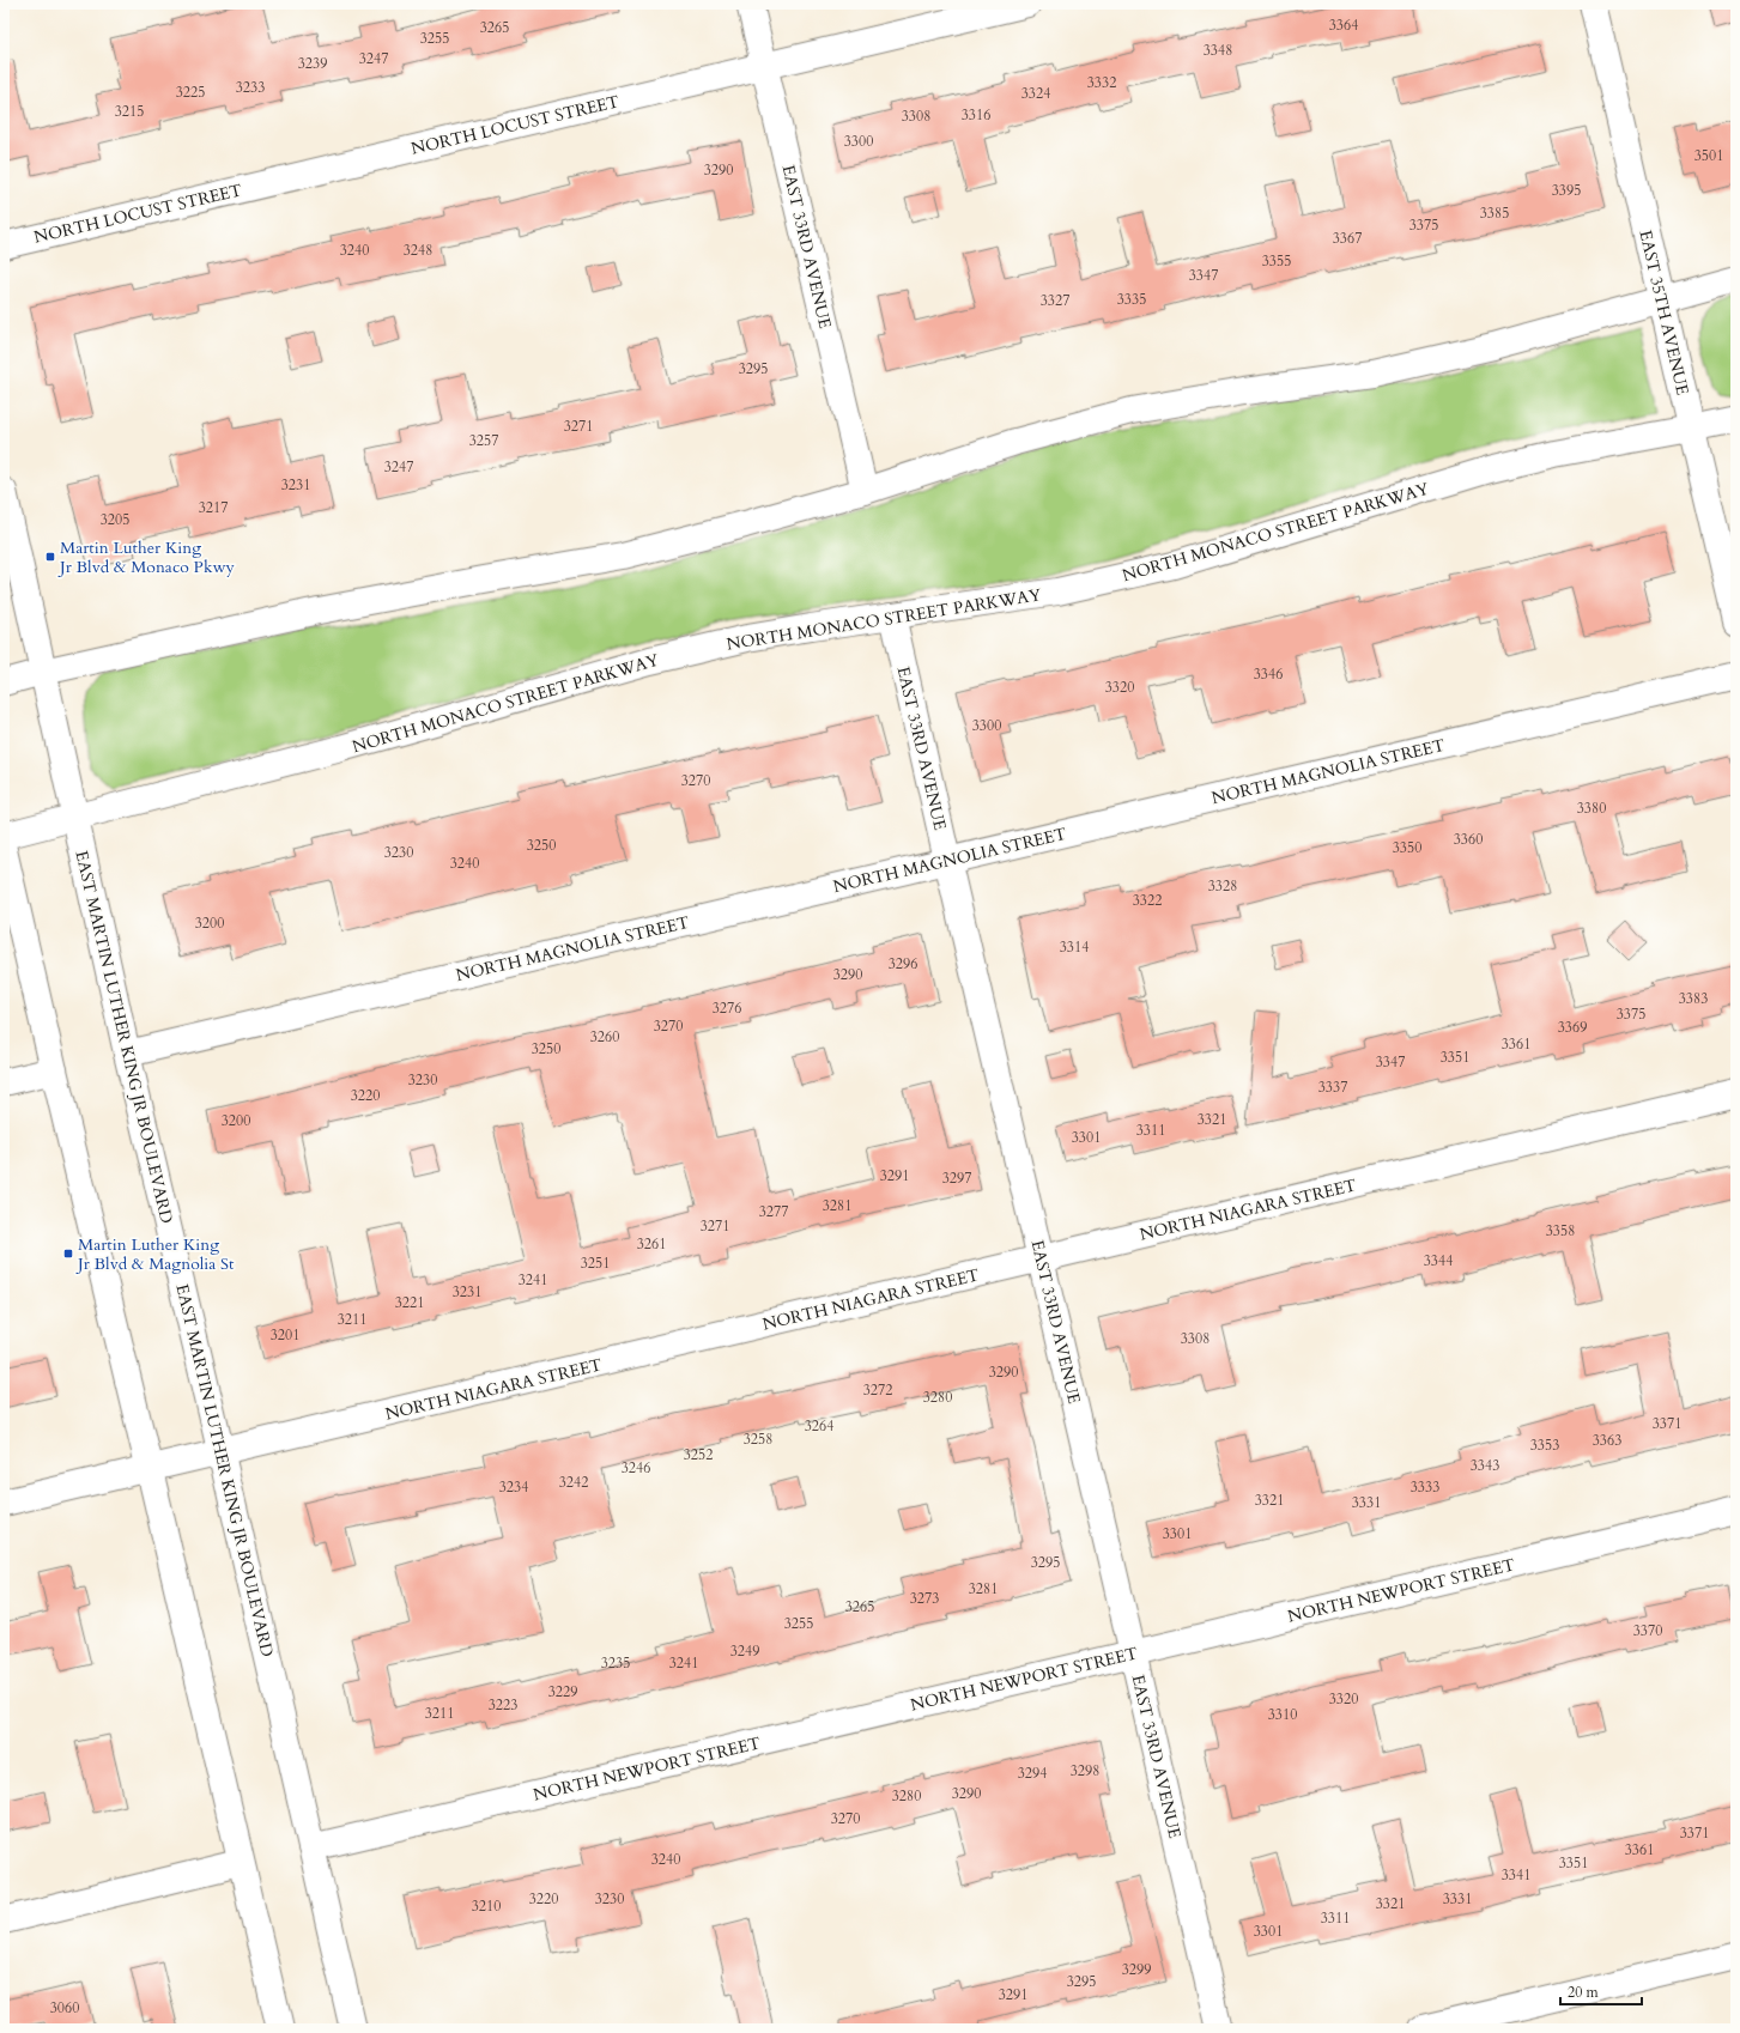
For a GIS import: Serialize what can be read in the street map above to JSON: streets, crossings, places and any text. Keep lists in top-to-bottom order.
{
  "streets": {
    "street": [
      "NORTH LOCUST STREET",
      "EAST 33RD AVENUE",
      "EAST 35TH AVENUE",
      "NORTH MONACO STREET PARKWAY",
      "NORTH MAGNOLIA STREET",
      "EAST MARTIN LUTHER KING JR BOULEVARD",
      "NORTH NIAGARA STREET",
      "NORTH NEWPORT STREET"
    ]
  },
  "crossings": [
    ["NORTH LOCUST STREET", "EAST 33RD AVENUE"],
    ["EAST 33RD AVENUE", "NORTH MONACO STREET PARKWAY"],
    ["EAST 33RD AVENUE", "NORTH MAGNOLIA STREET"],
    ["EAST 33RD AVENUE", "NORTH NIAGARA STREET"],
    ["EAST 33RD AVENUE", "NORTH NEWPORT STREET"],
    ["EAST 35TH AVENUE", "NORTH MONACO STREET PARKWAY"],
    ["NORTH MONACO STREET PARKWAY", "EAST MARTIN LUTHER KING JR BOULEVARD"],
    ["NORTH MAGNOLIA STREET", "EAST MARTIN LUTHER KING JR BOULEVARD"],
    ["EAST MARTIN LUTHER KING JR BOULEVARD", "NORTH NIAGARA STREET"],
    ["EAST MARTIN LUTHER KING JR BOULEVARD", "NORTH NEWPORT STREET"]
  ],
  "places": {
    "transit": ["Martin Luther King Jr Blvd & Monaco Pkwy", "Martin Luther King Jr Blvd & Magnolia St"]
  },
  "house_numbers": [
    "3364",
    "3265",
    "3255",
    "3348",
    "3247",
    "3239",
    "3332",
    "3233",
    "3225",
    "3324",
    "3215",
    "3316",
    "3308",
    "3300",
    "3501",
    "3290",
    "3395",
    "3385",
    "3375",
    "3367",
    "3240",
    "3248",
    "3355",
    "3347",
    "3335",
    "3327",
    "3295",
    "3271",
    "3257",
    "3247",
    "3231",
    "3217",
    "3205",
    "3346",
    "3320",
    "3300",
    "3270",
    "3380",
    "3360",
    "3250",
    "3350",
    "3230",
    "3240",
    "3328",
    "3322",
    "3200",
    "3314",
    "3296",
    "3290",
    "3383",
    "3276",
    "3375",
    "3270",
    "3369",
    "3260",
    "3361",
    "3250",
    "3351",
    "3347",
    "3230",
    "3337",
    "3220",
    "3321",
    "3200",
    "3311",
    "3301",
    "3291",
    "3297",
    "3281",
    "3277",
    "3271",
    "3358",
    "3261",
    "3344",
    "3251",
    "3241",
    "3231",
    "3221",
    "3211",
    "3201",
    "3308",
    "3290",
    "3272",
    "3280",
    "3371",
    "3264",
    "3258",
    "3363",
    "3353",
    "3252",
    "3343",
    "3246",
    "3242",
    "3234",
    "3333",
    "3321",
    "3331",
    "3301",
    "3295",
    "3281",
    "3273",
    "3265",
    "3255",
    "3370",
    "3249",
    "3235",
    "3241",
    "3229",
    "3320",
    "3223",
    "3211",
    "3310",
    "3298",
    "3294",
    "3290",
    "3280",
    "3270",
    "3371",
    "3361",
    "3240",
    "3351",
    "3341",
    "3220",
    "3230",
    "3331",
    "3321",
    "3210",
    "3311",
    "3301",
    "3299",
    "3295",
    "3291",
    "3060"
  ],
  "scale_bar": "20 m"
}
